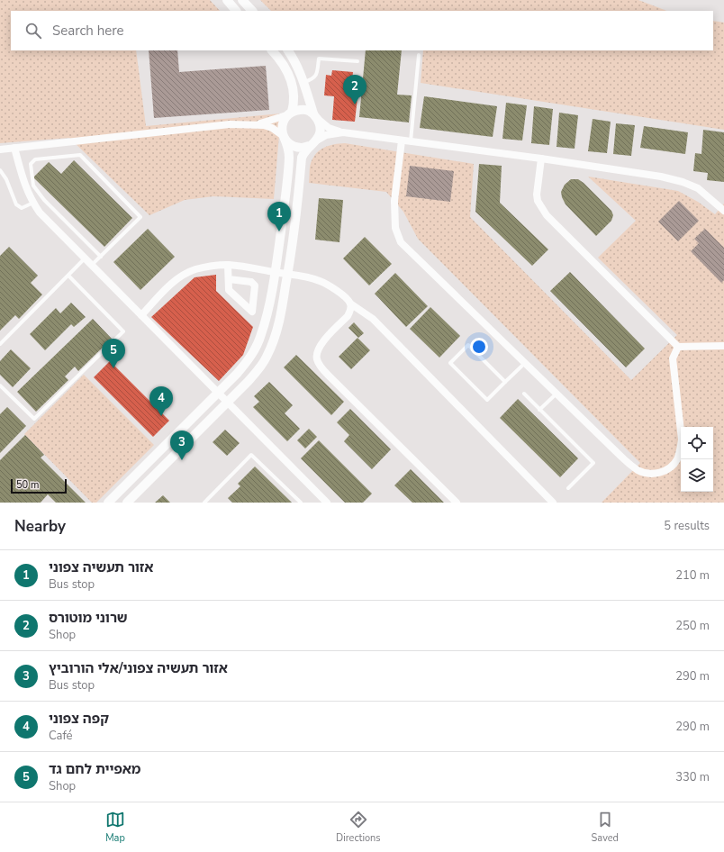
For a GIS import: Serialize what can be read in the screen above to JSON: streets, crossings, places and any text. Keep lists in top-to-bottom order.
{
  "scale_bar": "50 m",
  "page": {
    "search": "Search here",
    "pins": [
      "2",
      "1",
      "5",
      "4",
      "3"
    ],
    "scale": "50 m",
    "heading": ["Nearby", "5 results"],
    "list": [
      {
        "mark": "1",
        "name": "אזור תעשיה צפוני",
        "note": "Bus stop",
        "value": "210 m"
      },
      {
        "mark": "2",
        "name": "שרוני מוטורס",
        "note": "Shop",
        "value": "250 m"
      },
      {
        "mark": "3",
        "name": "אזור תעשיה צפוני/אלי הורוביץ",
        "note": "Bus stop",
        "value": "290 m"
      },
      {
        "mark": "4",
        "name": "קפה צפוני",
        "note": "Café",
        "value": "290 m"
      },
      {
        "mark": "5",
        "name": "מאפיית לחם גד",
        "note": "Shop",
        "value": "330 m"
      }
    ],
    "nav": ["Map", "Directions", "Saved"]
  }
}
